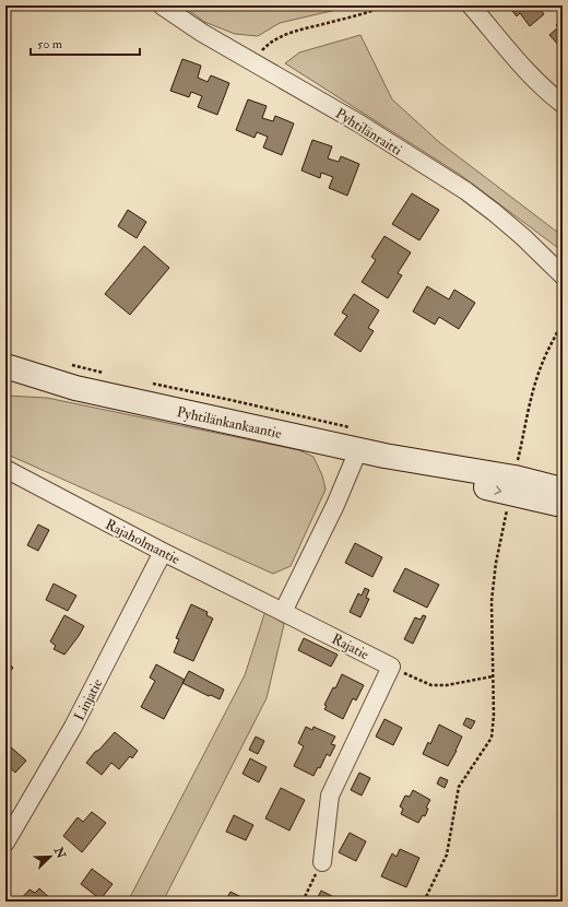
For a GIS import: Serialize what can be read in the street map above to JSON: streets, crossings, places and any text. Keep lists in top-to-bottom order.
{
  "streets": {
    "street": [
      "Pyhtilänraitti",
      "Pyhtilänkankaantie",
      "Rajaholmantie",
      "Rajatie",
      "Linjatie"
    ]
  },
  "crossings": [
    ["Rajaholmantie", "Rajatie"],
    ["Rajaholmantie", "Linjatie"]
  ],
  "scale_bar": "50 m",
  "north": "top right"
}
